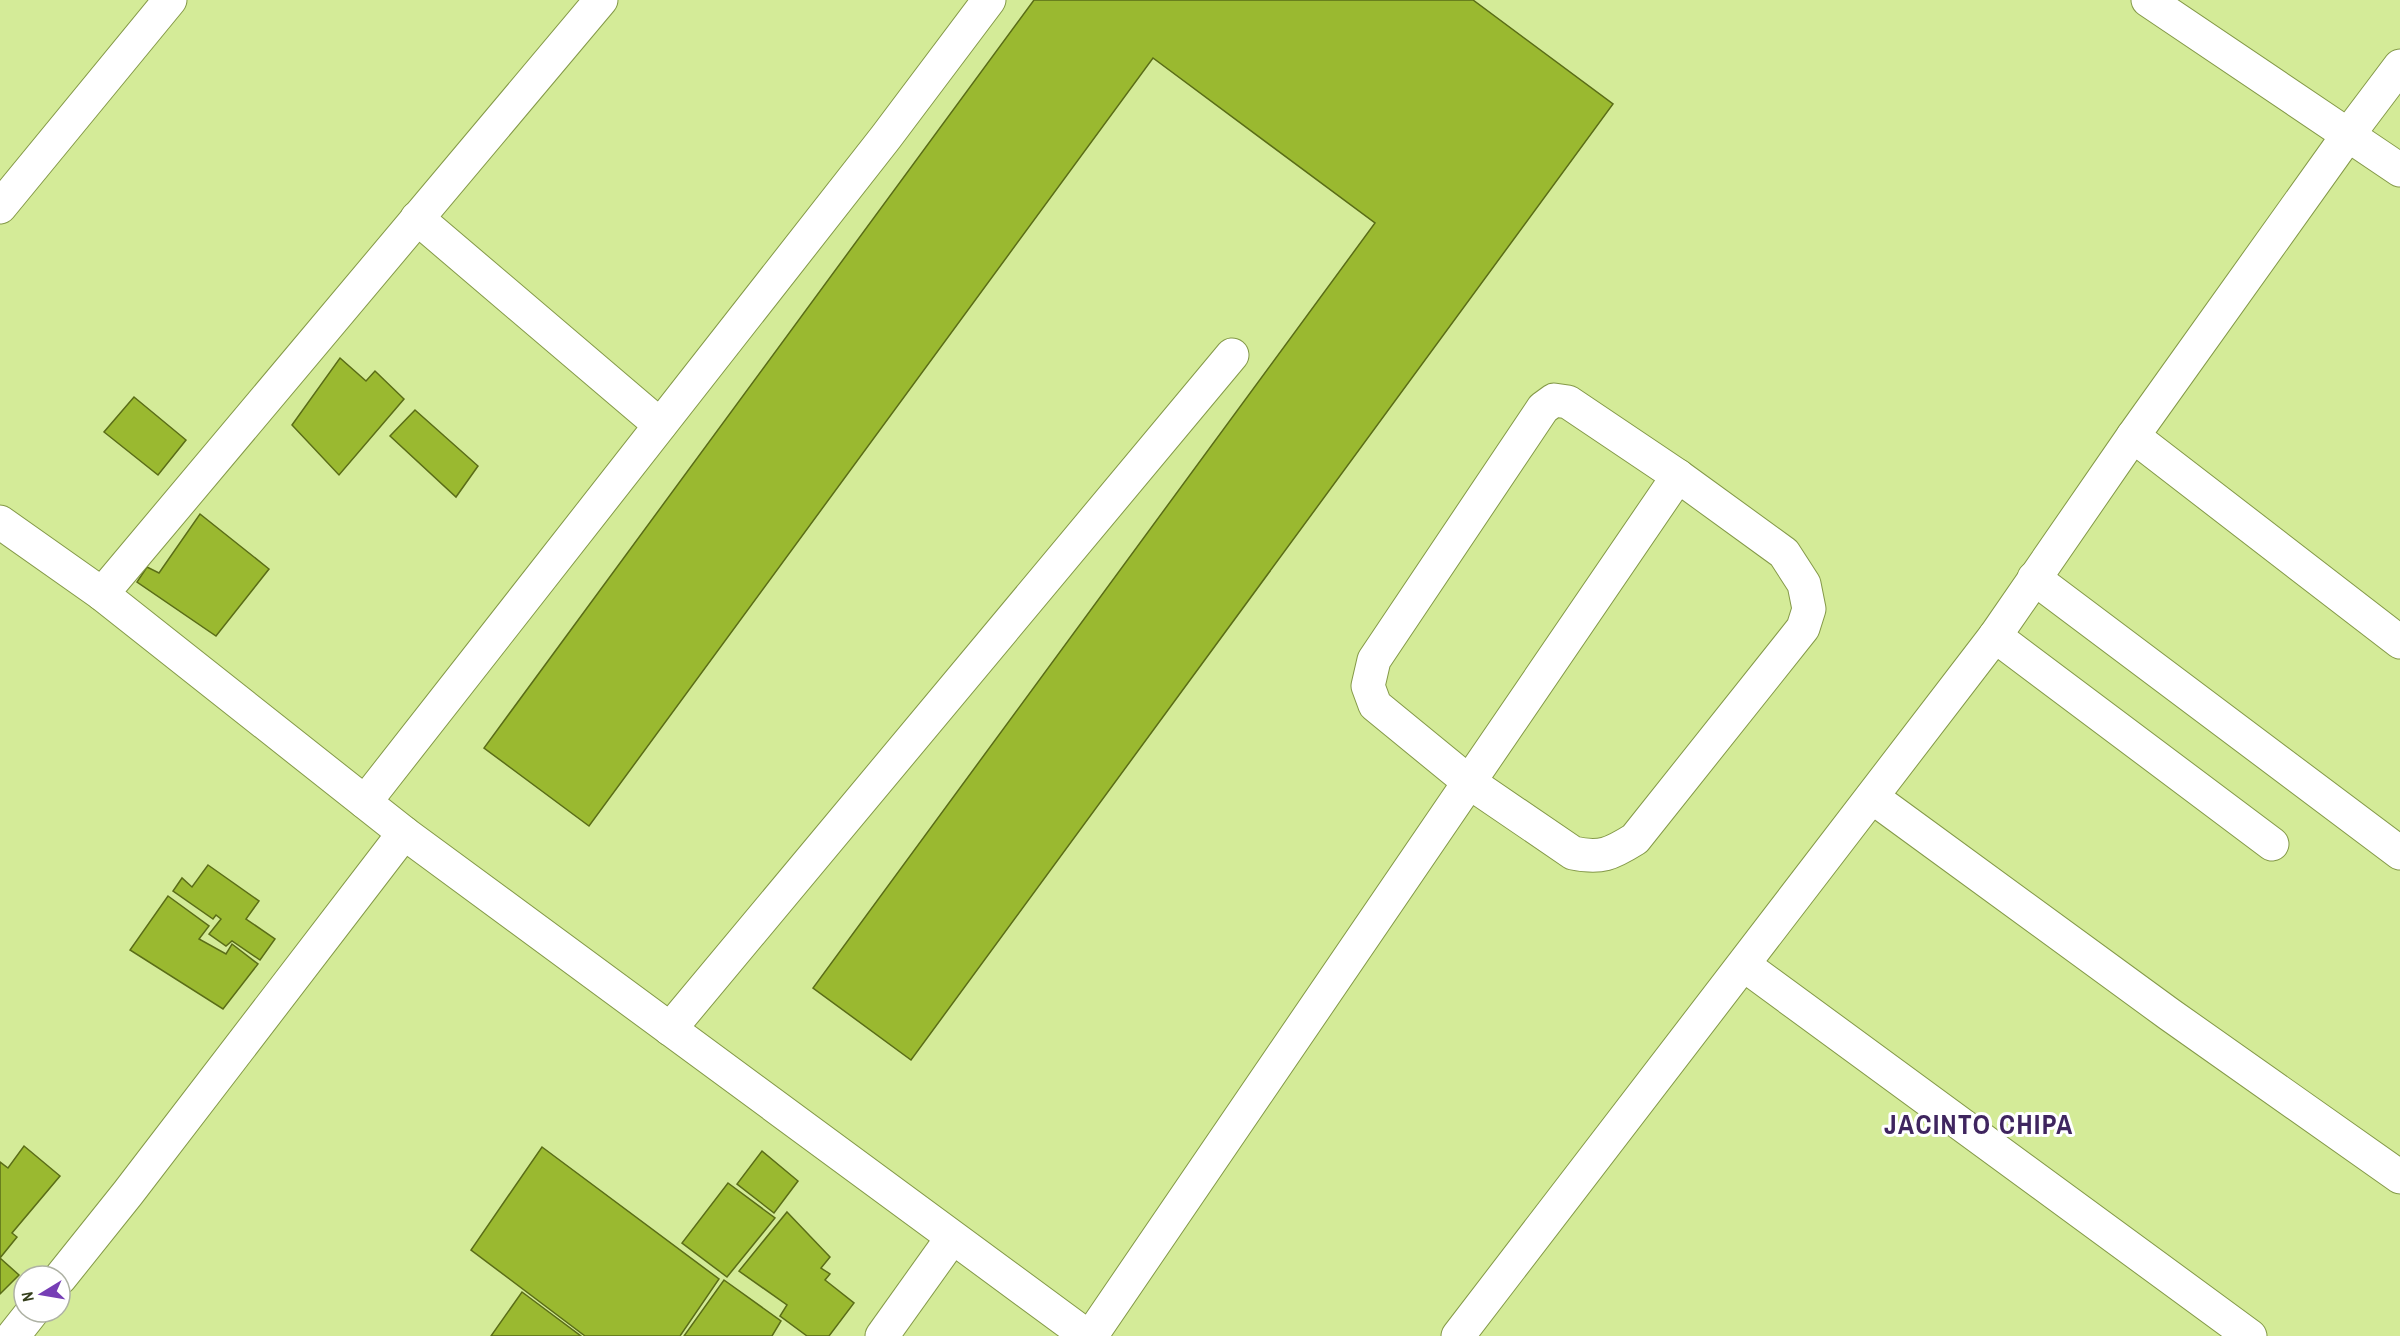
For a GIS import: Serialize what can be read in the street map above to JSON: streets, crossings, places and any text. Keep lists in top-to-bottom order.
{
  "districts": ["JACINTO CHIPA"],
  "north": "left"
}
